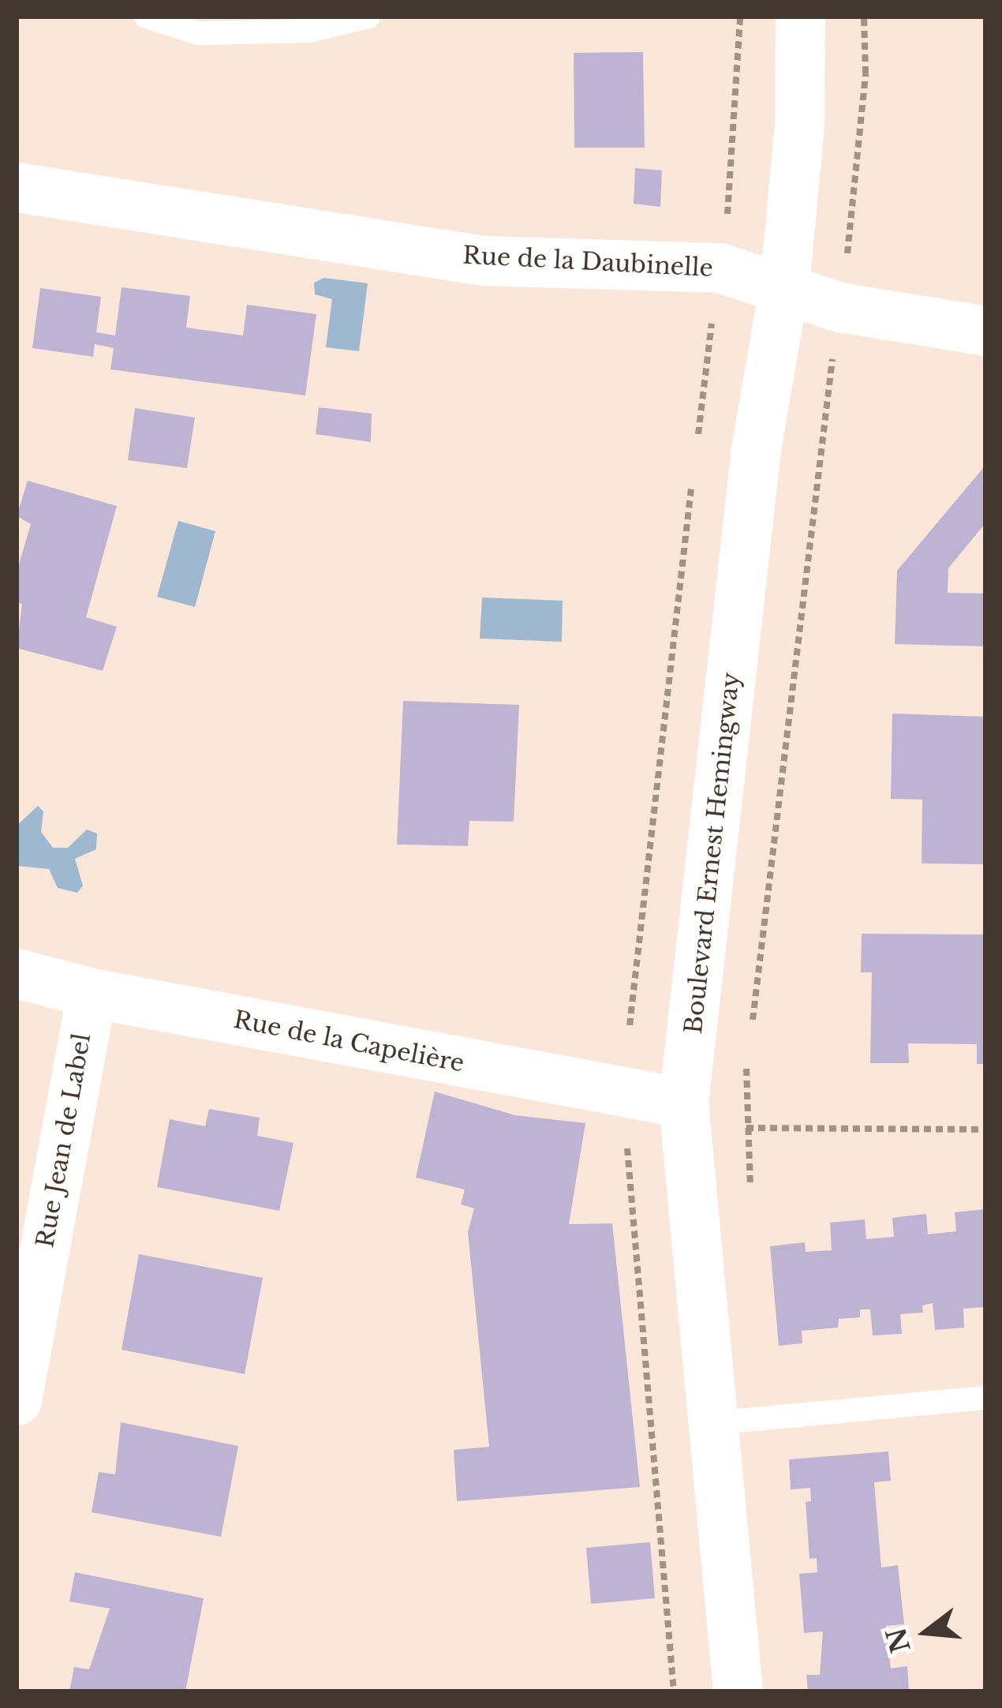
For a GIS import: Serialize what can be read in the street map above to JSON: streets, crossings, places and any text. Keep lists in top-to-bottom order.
{
  "streets": {
    "street": [
      "Rue de la Daubinelle",
      "Boulevard Ernest Hemingway",
      "Rue de la Capelière",
      "Rue Jean de Label"
    ]
  },
  "crossings": [
    ["Rue de la Daubinelle", "Boulevard Ernest Hemingway"],
    ["Boulevard Ernest Hemingway", "Rue de la Capelière"],
    ["Rue de la Capelière", "Rue Jean de Label"]
  ],
  "north": "left"
}
